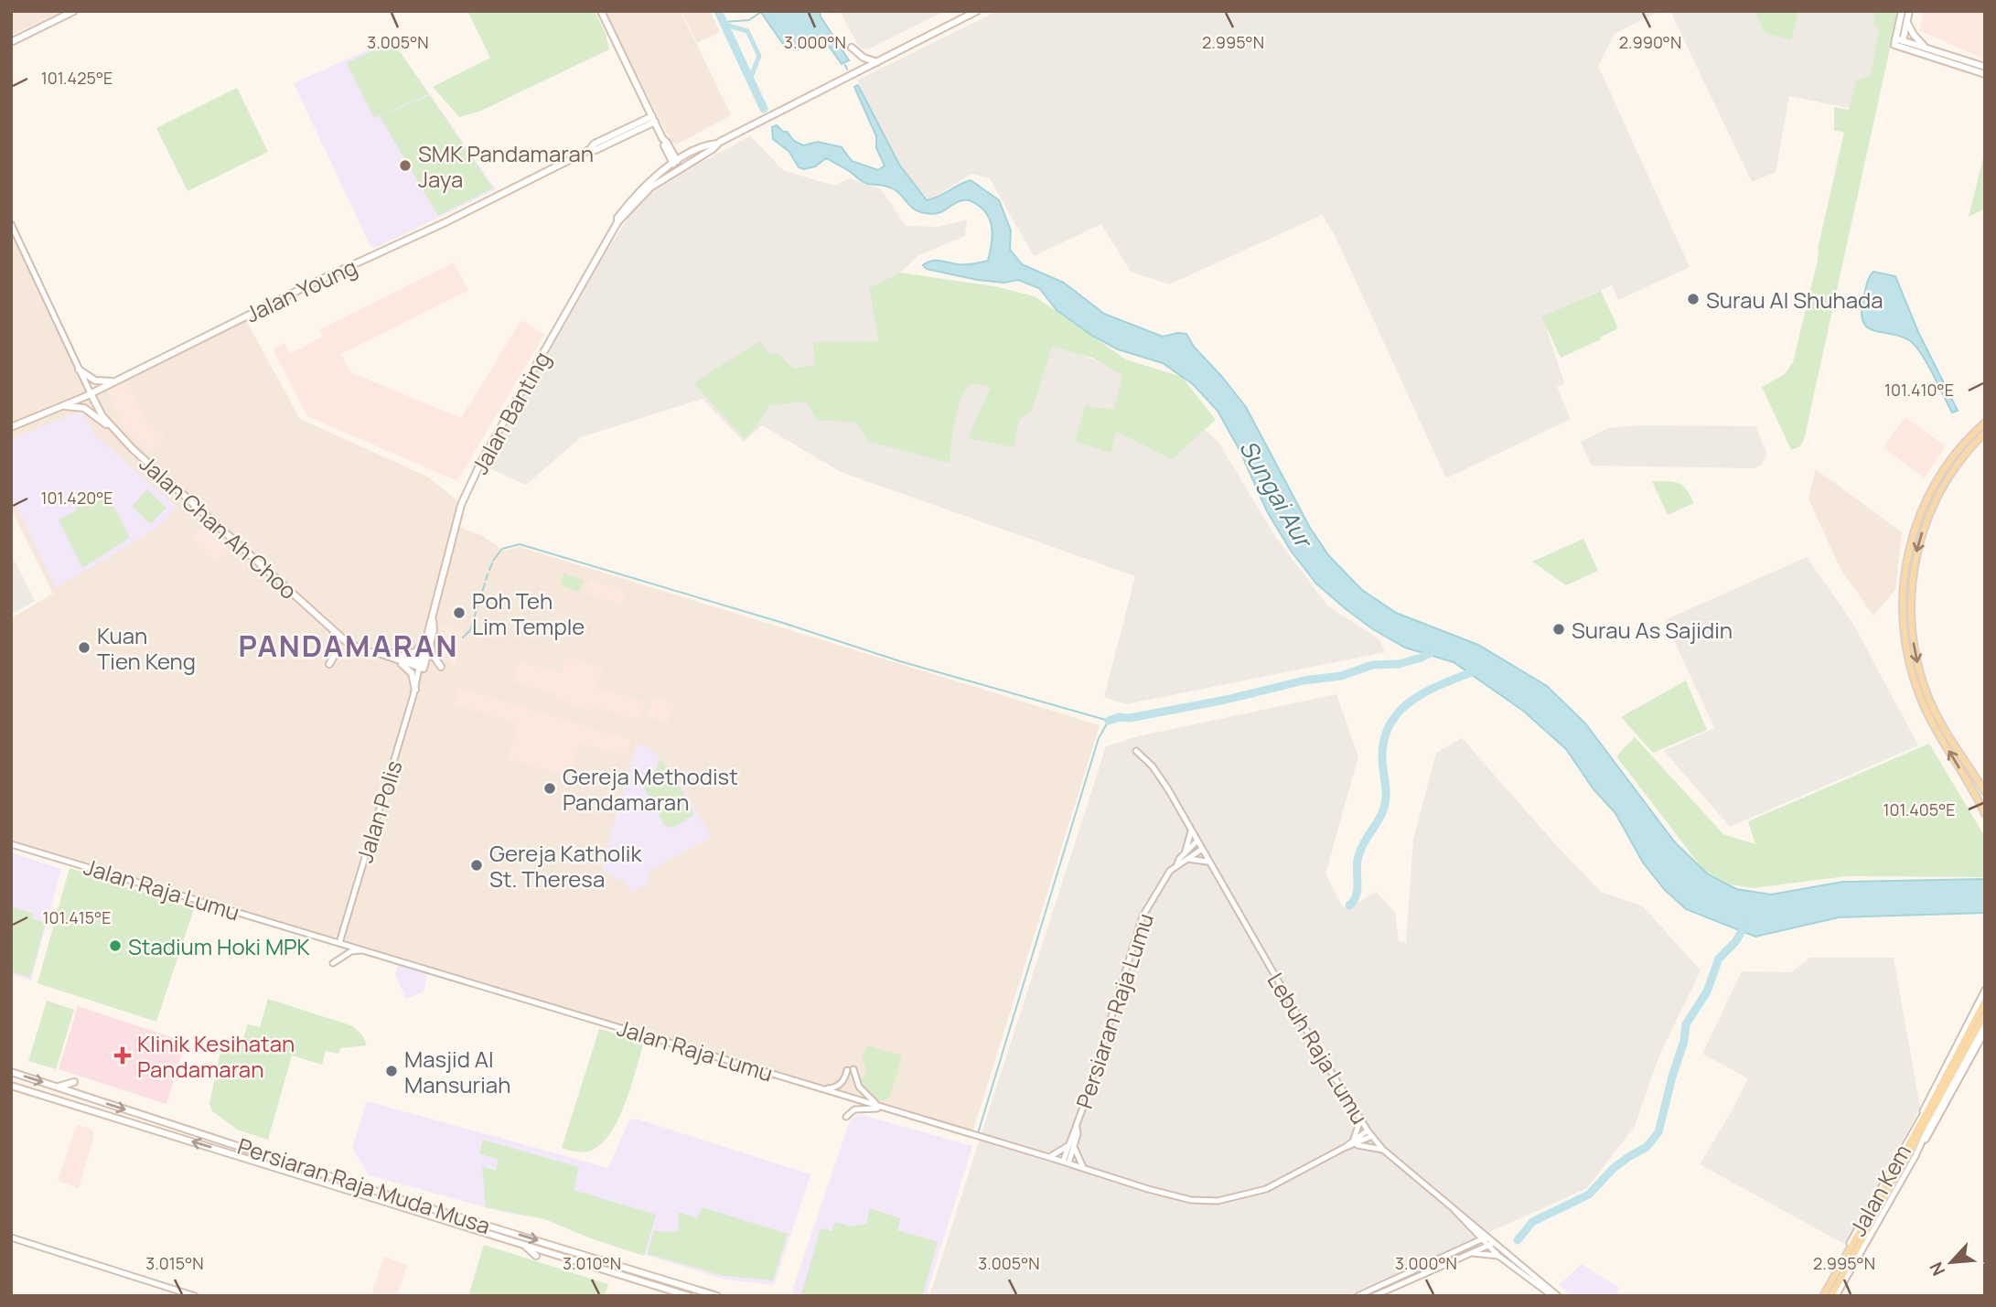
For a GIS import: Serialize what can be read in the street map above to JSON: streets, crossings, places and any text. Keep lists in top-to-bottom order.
{
  "streets": {
    "main road": [
      "Jalan Young",
      "Jalan Banting",
      "Jalan Chan Ah Choo",
      "Persiaran Raja Muda Musa"
    ],
    "street": [
      "Jalan Polis",
      "Jalan Raja Lumu",
      "Persiaran Raja Lumu",
      "Lebuh Raja Lumu",
      "Jalan Kem"
    ]
  },
  "crossings": [
    ["Jalan Young", "Jalan Chan Ah Choo"],
    ["Jalan Banting", "Jalan Polis"],
    ["Jalan Polis", "Jalan Raja Lumu"],
    ["Jalan Raja Lumu", "Persiaran Raja Lumu"]
  ],
  "districts": ["PANDAMARAN"],
  "water": ["Sungai Aur"],
  "places": {
    "other": [
      "SMK Pandamaran Jaya",
      "Surau Al Shuhada",
      "Poh Teh Lim Temple",
      "Surau As Sajidin",
      "Kuan Tien Keng",
      "Gereja Methodist Pandamaran",
      "Gereja Katholik St. Theresa",
      "Stadium Hoki MPK",
      "Masjid Al Mansuriah"
    ],
    "health": ["Klinik Kesihatan Pandamaran"]
  },
  "north": "bottom left",
  "coordinates": [
    "3.005°N",
    "2.995°N",
    "2.990°N",
    "3.000°N",
    "101.425°E",
    "101.410°E",
    "101.420°E",
    "101.405°E",
    "101.415°E",
    "3.015°N",
    "3.010°N"
  ]
}
